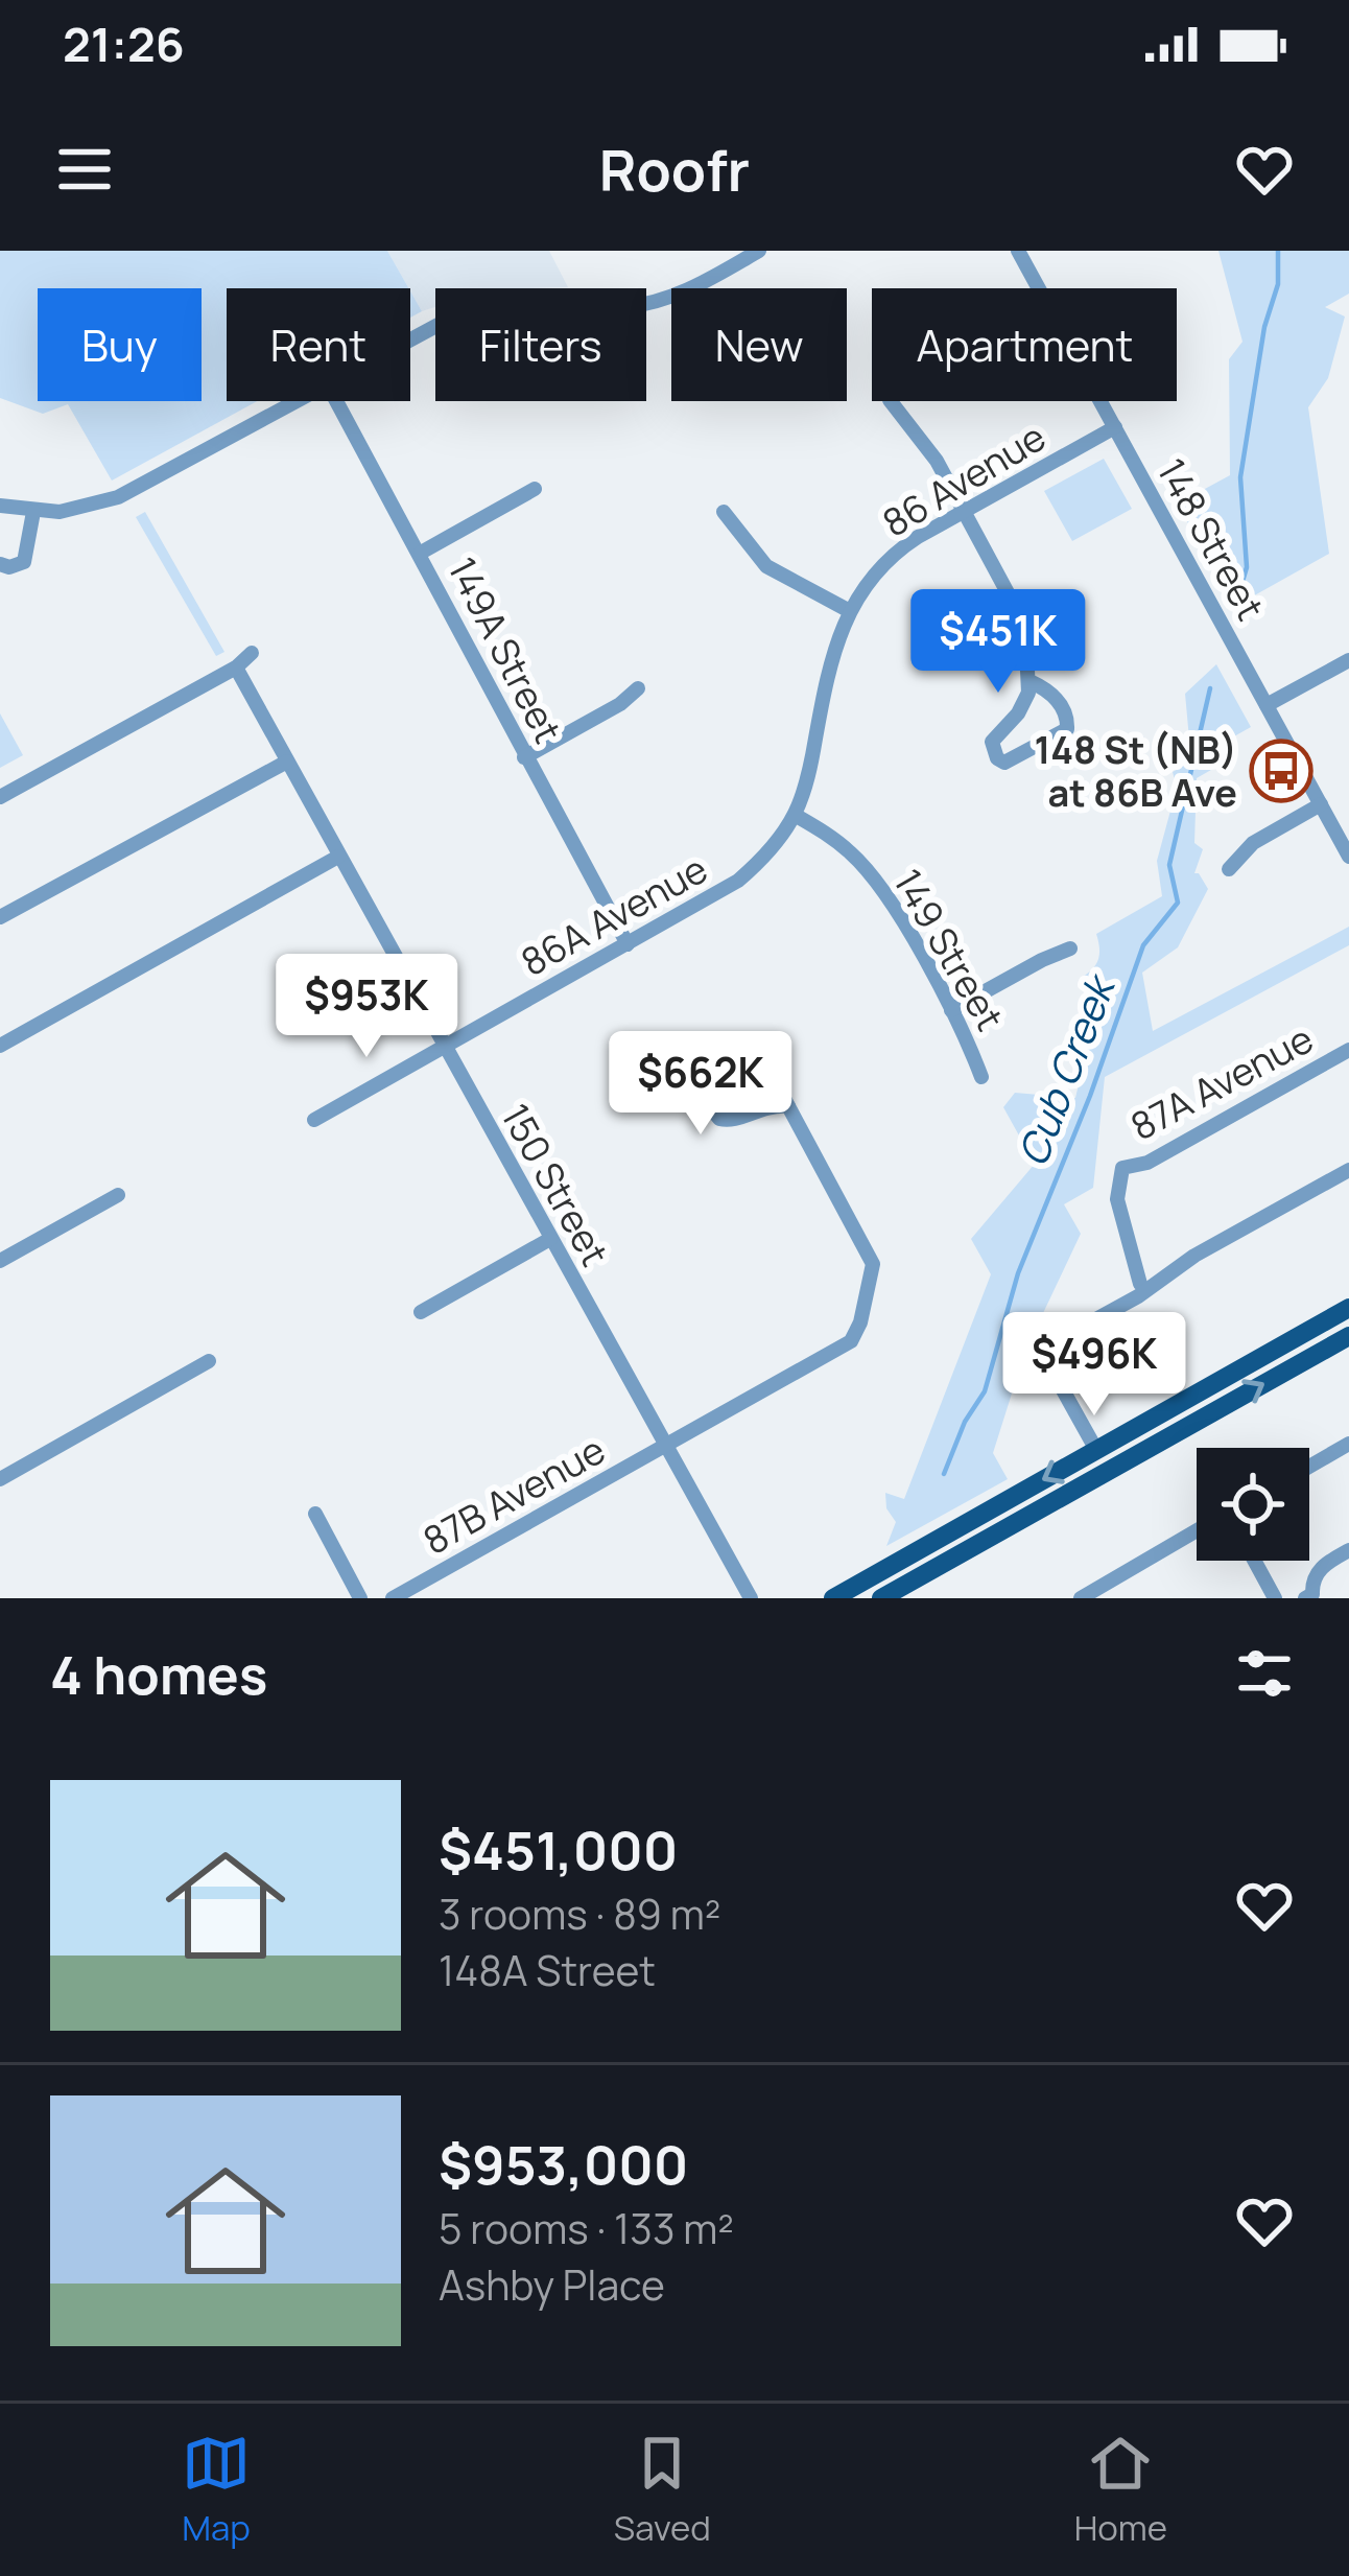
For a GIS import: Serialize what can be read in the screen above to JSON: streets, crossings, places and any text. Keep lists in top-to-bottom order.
{
  "streets": {
    "street": [
      "86 Avenue",
      "148 Street",
      "149A Street",
      "86A Avenue",
      "149 Street",
      "87A Avenue",
      "150 Street",
      "87B Avenue"
    ]
  },
  "crossings": [
    ["86 Avenue", "148 Street"],
    ["86 Avenue", "86A Avenue"],
    ["86 Avenue", "149 Street"],
    ["149A Street", "86A Avenue"],
    ["86A Avenue", "149 Street"],
    ["86A Avenue", "150 Street"],
    ["150 Street", "87B Avenue"]
  ],
  "water": ["Cub Creek"],
  "places": {
    "bus stop": ["148 St (NB) at 86B Ave"]
  },
  "page": {
    "status": "21:26",
    "header": "Roofr",
    "chip": [
      "Buy",
      "Rent",
      "Filters",
      "New",
      "Apartment"
    ],
    "price": [
      "$451K",
      "$953K",
      "$662K",
      "$496K"
    ],
    "heading": "4 homes",
    "list": [
      {
        "name": "$451,000",
        "note": "3 rooms · 89 m² · 148A Street"
      },
      {
        "name": "$953,000",
        "note": "5 rooms · 133 m² · Ashby Place"
      }
    ],
    "tabs": ["Map", "Saved", "Home"]
  }
}
